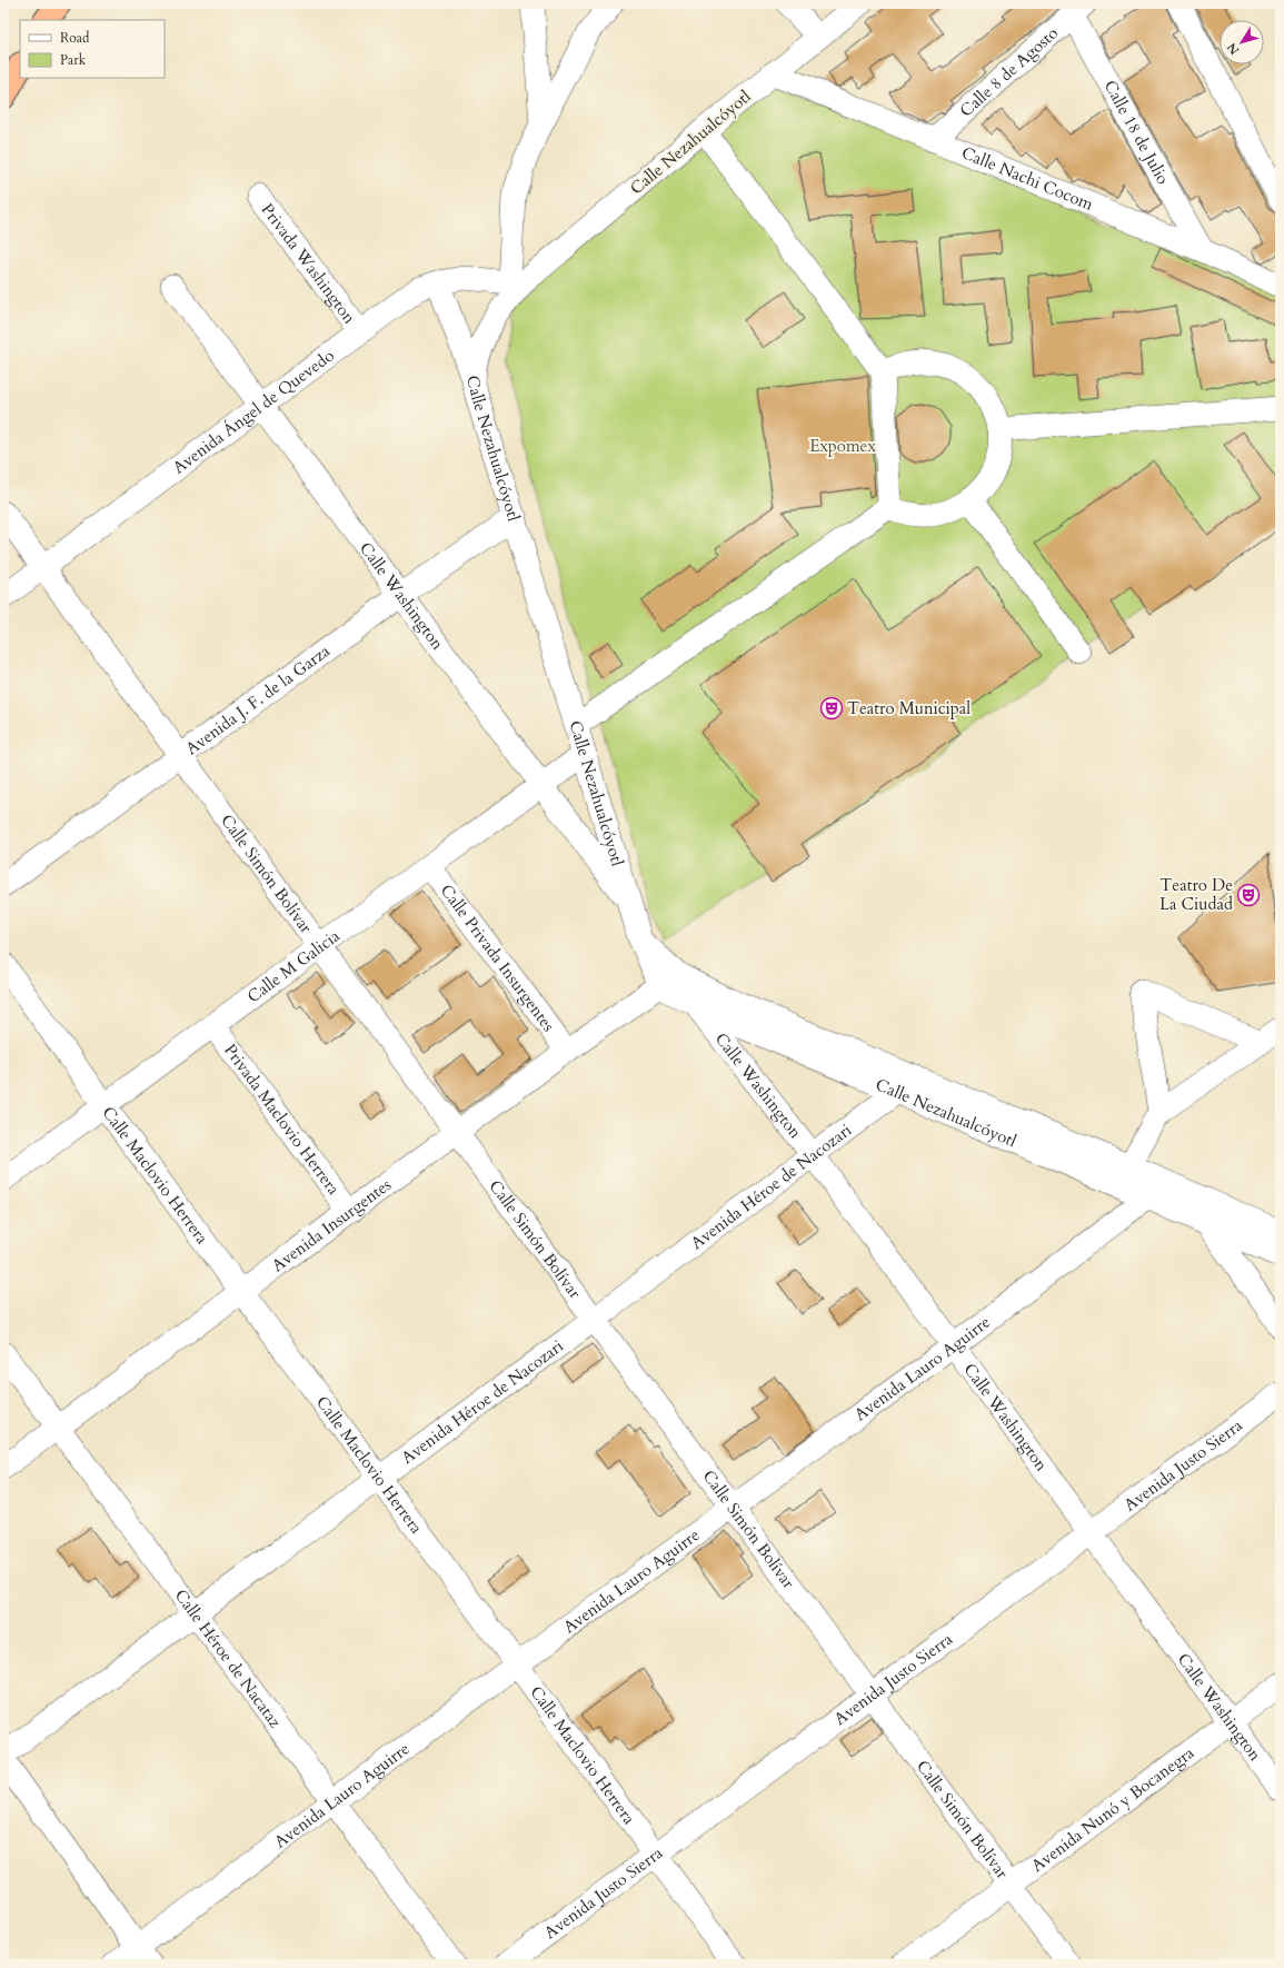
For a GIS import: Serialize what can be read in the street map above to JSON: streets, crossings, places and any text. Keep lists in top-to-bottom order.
{
  "streets": {
    "street": [
      "Calle 8 de Agosto",
      "Calle 18 de Julio",
      "Calle Nezahualcóyotl",
      "Calle Nachi Cocom",
      "Privada Washington",
      "Avenida Ángel de Quevedo",
      "Calle Washington",
      "Avenida J. F. de la Garza",
      "Calle Simón Bolívar",
      "Calle Privada Insurgentes",
      "Calle M Galicia",
      "Privada Maclovio Herrera",
      "Calle Maclovio Herrera",
      "Avenida Héroe de Nacozari",
      "Avenida Insurgentes",
      "Avenida Lauro Aguirre",
      "Avenida Justo Sierra",
      "Calle Héroe de Nacataz",
      "Avenida Nunó y Bocanegra"
    ]
  },
  "crossings": [
    ["Calle 8 de Agosto", "Calle 18 de Julio"],
    ["Calle 8 de Agosto", "Calle Nachi Cocom"],
    ["Calle 18 de Julio", "Calle Nachi Cocom"],
    ["Calle Nezahualcóyotl", "Calle Nachi Cocom"],
    ["Calle Nezahualcóyotl", "Avenida Ángel de Quevedo"],
    ["Calle Nezahualcóyotl", "Calle Washington"],
    ["Calle Nezahualcóyotl", "Avenida J. F. de la Garza"],
    ["Calle Nezahualcóyotl", "Calle M Galicia"],
    ["Calle Nezahualcóyotl", "Avenida Héroe de Nacozari"],
    ["Calle Nezahualcóyotl", "Avenida Insurgentes"],
    ["Calle Nezahualcóyotl", "Avenida Lauro Aguirre"],
    ["Privada Washington", "Avenida Ángel de Quevedo"],
    ["Avenida Ángel de Quevedo", "Calle Washington"],
    ["Avenida Ángel de Quevedo", "Calle Simón Bolívar"],
    ["Calle Washington", "Avenida J. F. de la Garza"],
    ["Calle Washington", "Calle M Galicia"],
    ["Calle Washington", "Avenida Héroe de Nacozari"],
    ["Calle Washington", "Avenida Lauro Aguirre"],
    ["Calle Washington", "Avenida Justo Sierra"],
    ["Calle Washington", "Avenida Nunó y Bocanegra"],
    ["Avenida J. F. de la Garza", "Calle Simón Bolívar"],
    ["Calle Simón Bolívar", "Calle M Galicia"],
    ["Calle Simón Bolívar", "Avenida Héroe de Nacozari"],
    ["Calle Simón Bolívar", "Avenida Insurgentes"],
    ["Calle Simón Bolívar", "Avenida Lauro Aguirre"],
    ["Calle Simón Bolívar", "Avenida Justo Sierra"],
    ["Calle Simón Bolívar", "Avenida Nunó y Bocanegra"],
    ["Calle Privada Insurgentes", "Calle M Galicia"],
    ["Calle Privada Insurgentes", "Avenida Insurgentes"],
    ["Calle M Galicia", "Privada Maclovio Herrera"],
    ["Calle M Galicia", "Calle Maclovio Herrera"],
    ["Privada Maclovio Herrera", "Avenida Insurgentes"],
    ["Calle Maclovio Herrera", "Avenida Héroe de Nacozari"],
    ["Calle Maclovio Herrera", "Avenida Insurgentes"],
    ["Calle Maclovio Herrera", "Avenida Lauro Aguirre"],
    ["Calle Maclovio Herrera", "Avenida Justo Sierra"],
    ["Avenida Héroe de Nacozari", "Calle Héroe de Nacataz"],
    ["Avenida Insurgentes", "Calle Héroe de Nacataz"],
    ["Avenida Lauro Aguirre", "Calle Héroe de Nacataz"]
  ],
  "parks": ["Expomex"],
  "places": {
    "theatre": ["Teatro Municipal", "Teatro De La Ciudad"]
  },
  "legend": ["Road", "Park"],
  "north": "bottom left"
}
